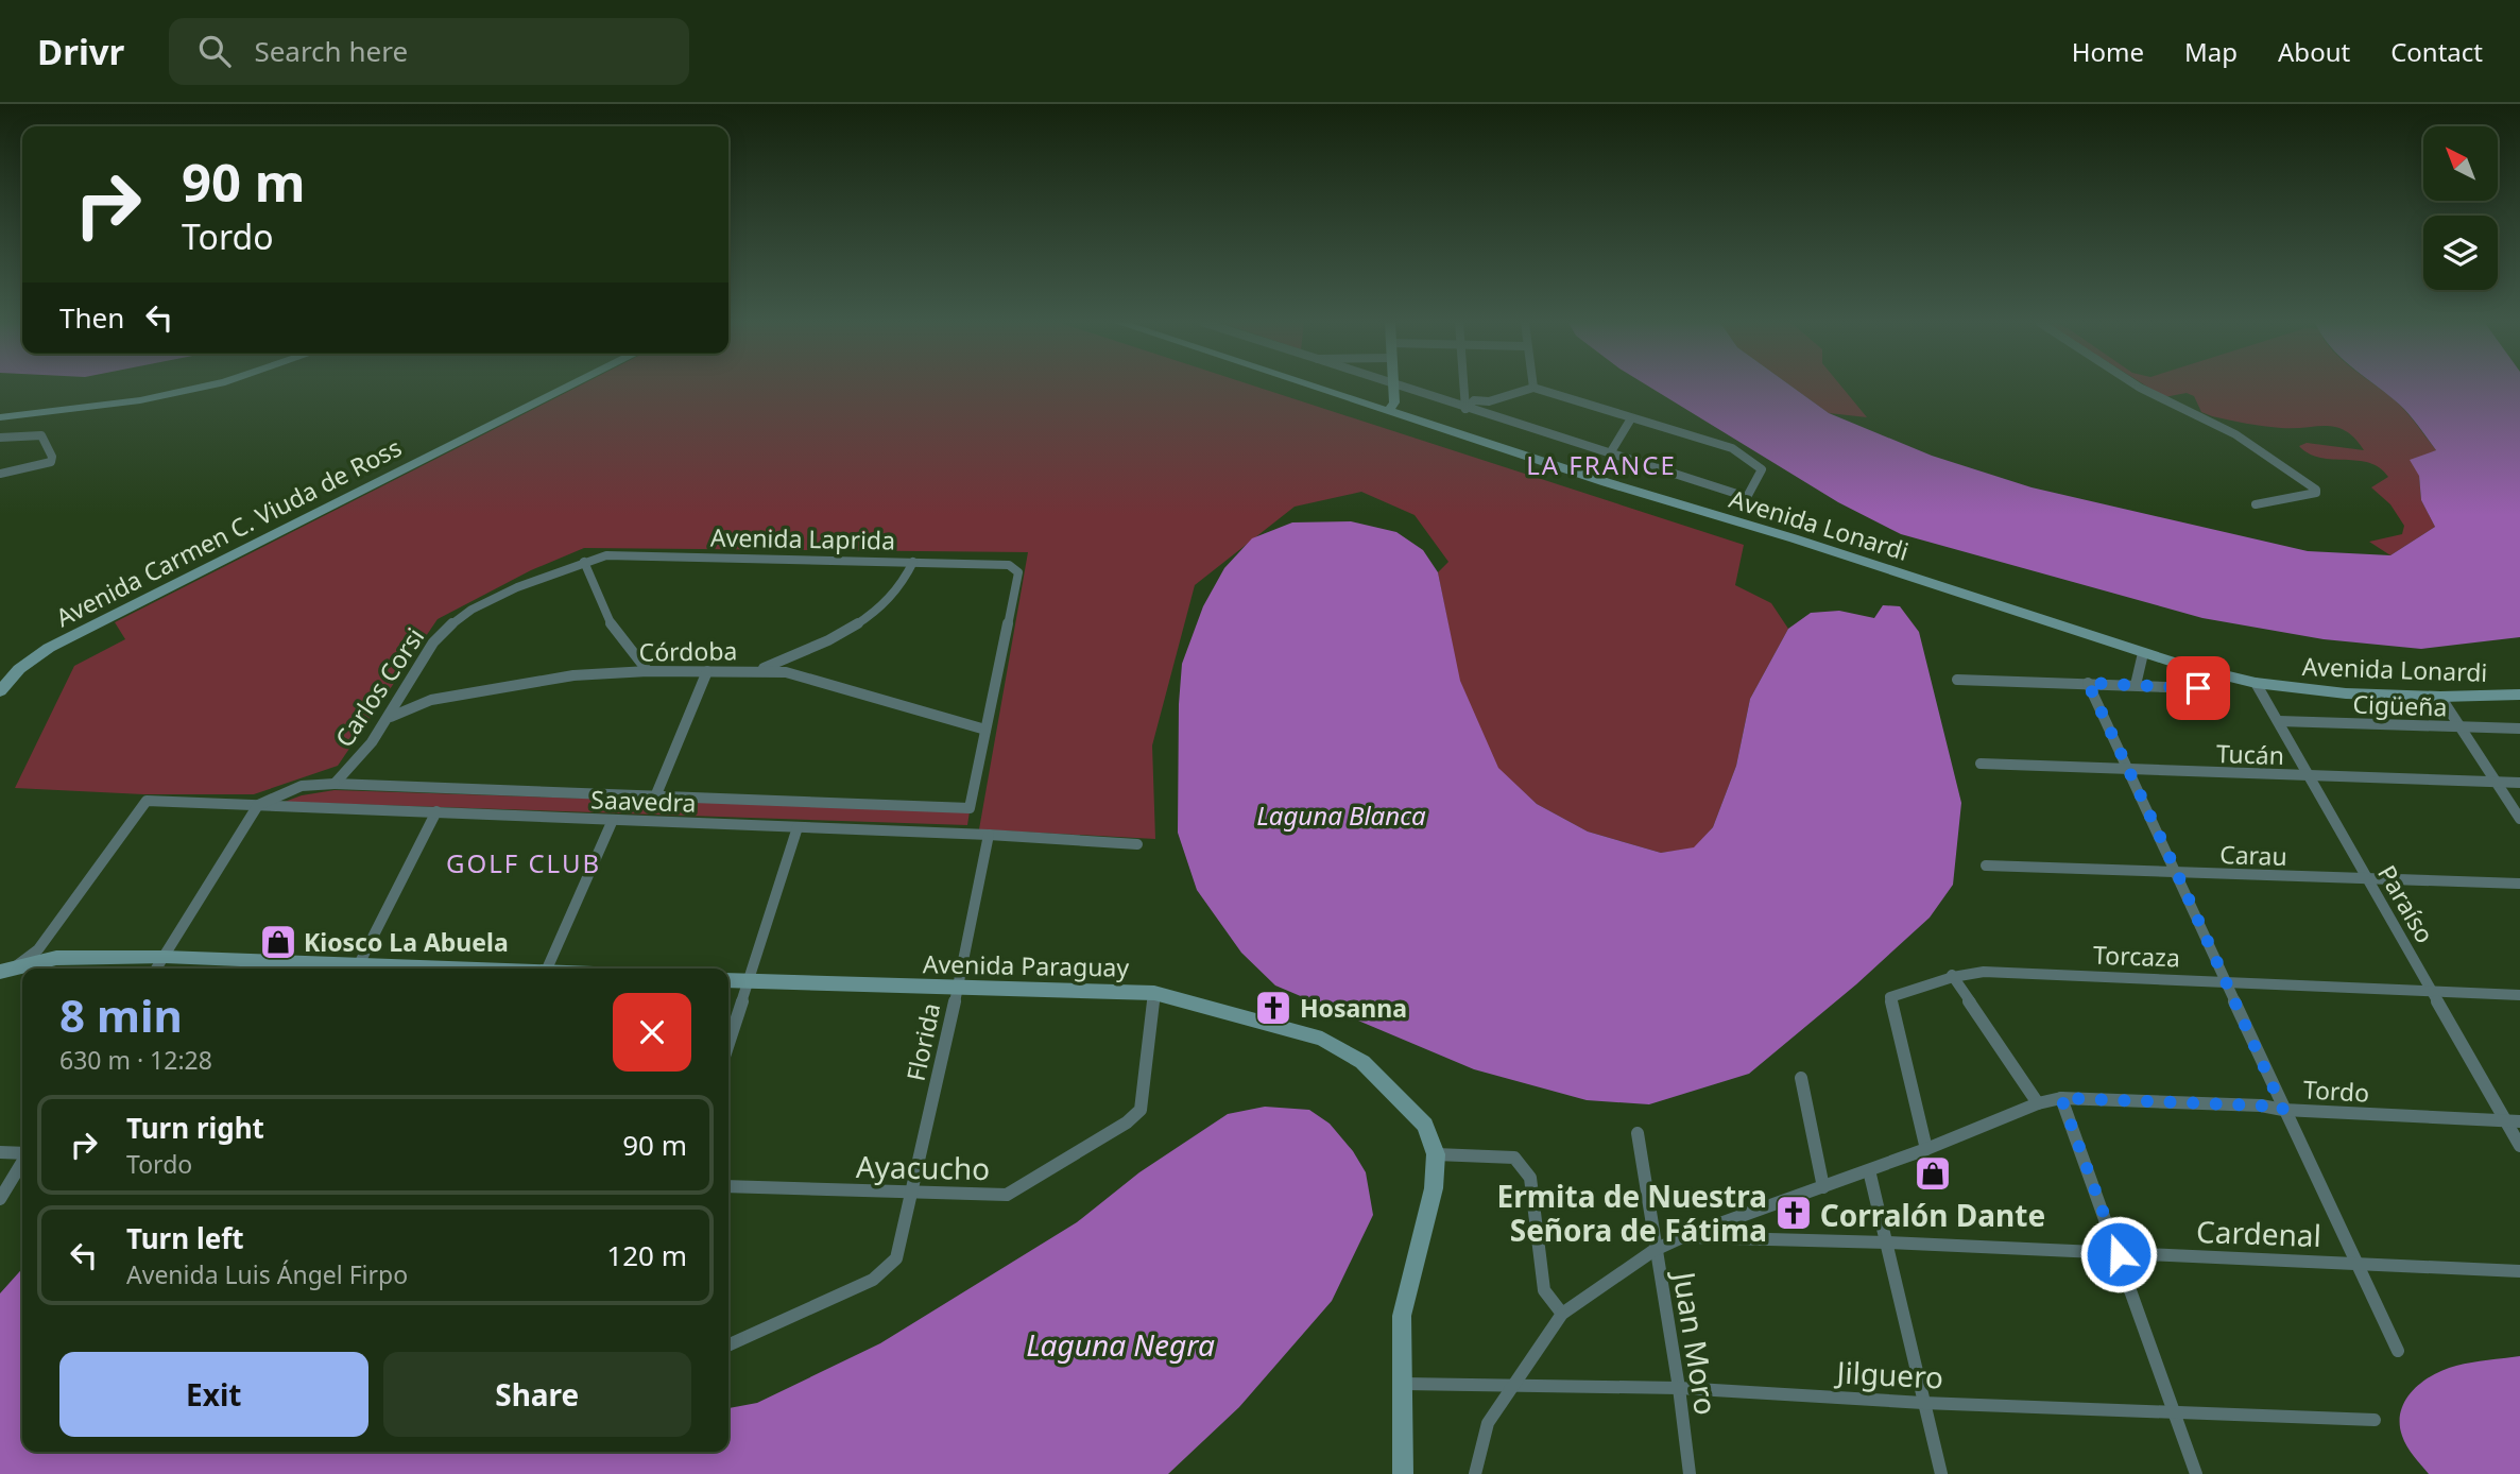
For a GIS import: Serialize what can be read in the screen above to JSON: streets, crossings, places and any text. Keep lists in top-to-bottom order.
{
  "streets": {
    "street": [
      "Avenida Lonardi",
      "Avenida Carmen C. Viuda de Ross",
      "Avenida Laprida",
      "Córdoba",
      "Carlos Corsi",
      "Cigüeña",
      "Tucán",
      "Saavedra",
      "Carau",
      "Paraíso",
      "Torcaza",
      "Avenida Paraguay",
      "Florida",
      "Tordo",
      "Ayacucho",
      "Cardenal",
      "Juan Moro",
      "Jilguero"
    ]
  },
  "crossings": [
    ["Avenida Lonardi", "Paraíso"],
    ["Avenida Laprida", "Córdoba"],
    ["Avenida Laprida", "Carlos Corsi"],
    ["Avenida Laprida", "Saavedra"],
    ["Córdoba", "Carlos Corsi"],
    ["Córdoba", "Saavedra"],
    ["Carlos Corsi", "Saavedra"],
    ["Cigüeña", "Paraíso"],
    ["Tucán", "Paraíso"],
    ["Saavedra", "Florida"],
    ["Carau", "Paraíso"],
    ["Paraíso", "Torcaza"],
    ["Paraíso", "Tordo"],
    ["Torcaza", "Tordo"],
    ["Avenida Paraguay", "Florida"],
    ["Avenida Paraguay", "Ayacucho"],
    ["Florida", "Ayacucho"],
    ["Tordo", "Cardenal"],
    ["Tordo", "Juan Moro"],
    ["Juan Moro", "Jilguero"]
  ],
  "districts": ["LA FRANCE", "GOLF CLUB"],
  "water": ["Laguna Blanca", "Laguna Negra"],
  "places": {
    "shop": ["Kiosco La Abuela", "Corralón Dante"],
    "church": ["Hosanna", "Ermita de Nuestra Señora de Fátima"]
  },
  "north": "top left",
  "page": {
    "header": "Drivr",
    "search": "Search here",
    "nav": [
      "Home",
      "Map",
      "About",
      "Contact"
    ],
    "turn": ["90 m", "Tordo"],
    "then": "Then",
    "heading": ["8 min", "630 m · 12:28"],
    "list": [
      {
        "name": "Turn right",
        "note": "Tordo",
        "value": "90 m"
      },
      {
        "name": "Turn left",
        "note": "Avenida Luis Ángel Firpo",
        "value": "120 m"
      }
    ],
    "buttons": ["Exit", "Share"]
  }
}
